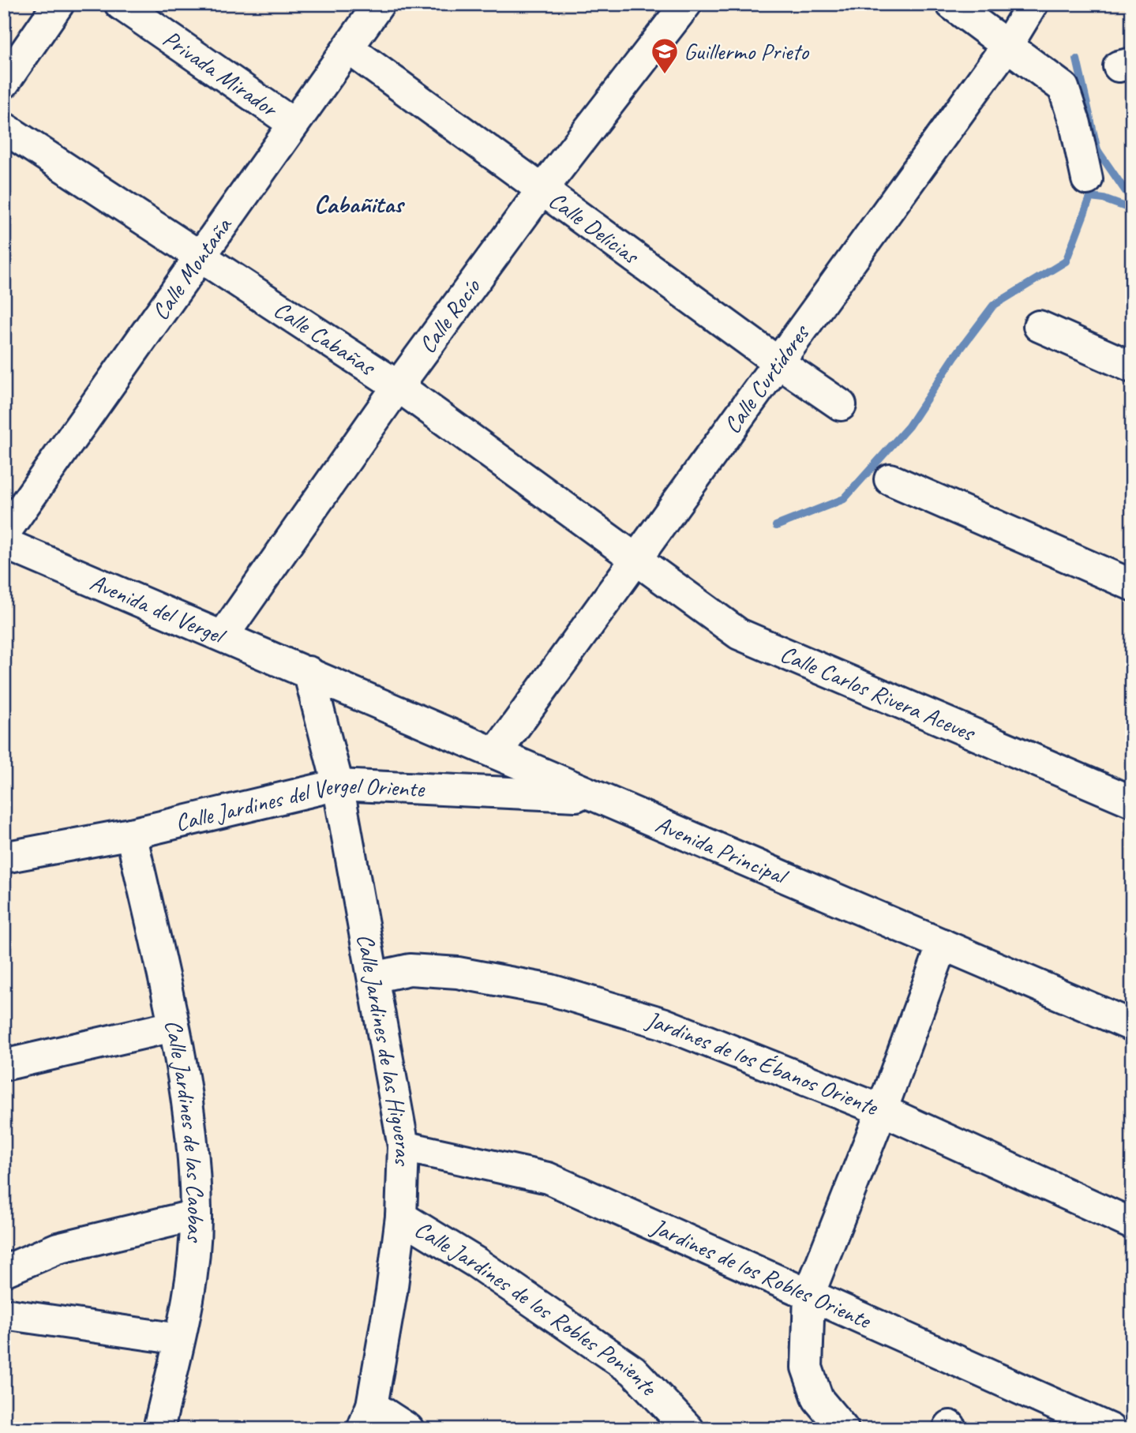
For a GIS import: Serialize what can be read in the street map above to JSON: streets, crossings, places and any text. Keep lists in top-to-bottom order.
{
  "streets": {
    "street": [
      "Privada Mirador",
      "Calle Delicias",
      "Calle Montaña",
      "Calle Rocío",
      "Calle Cabañas",
      "Calle Curtidores",
      "Avenida del Vergel",
      "Calle Carlos Rivera Aceves",
      "Calle Jardines del Vergel Oriente",
      "Avenida Principal",
      "Calle Jardines de las Higueras",
      "Jardines de los Ébanos Oriente",
      "Calle Jardines de las Caobas",
      "Jardines de los Robles Oriente",
      "Calle Jardines de los Robles Poniente"
    ]
  },
  "crossings": [
    ["Privada Mirador", "Calle Montaña"],
    ["Calle Delicias", "Calle Montaña"],
    ["Calle Delicias", "Calle Rocío"],
    ["Calle Delicias", "Calle Curtidores"],
    ["Calle Montaña", "Calle Cabañas"],
    ["Calle Rocío", "Calle Cabañas"],
    ["Calle Rocío", "Avenida del Vergel"],
    ["Calle Cabañas", "Calle Curtidores"],
    ["Calle Cabañas", "Calle Carlos Rivera Aceves"],
    ["Calle Curtidores", "Calle Carlos Rivera Aceves"],
    ["Calle Curtidores", "Avenida Principal"],
    ["Avenida del Vergel", "Avenida Principal"],
    ["Avenida del Vergel", "Calle Jardines de las Higueras"],
    ["Calle Jardines del Vergel Oriente", "Avenida Principal"],
    ["Calle Jardines del Vergel Oriente", "Calle Jardines de las Higueras"],
    ["Calle Jardines del Vergel Oriente", "Calle Jardines de las Caobas"],
    ["Avenida Principal", "Calle Jardines de las Higueras"],
    ["Calle Jardines de las Higueras", "Jardines de los Ébanos Oriente"],
    ["Calle Jardines de las Higueras", "Jardines de los Robles Oriente"],
    ["Calle Jardines de las Higueras", "Calle Jardines de los Robles Poniente"]
  ],
  "districts": ["Cabañitas"],
  "places": {
    "school or university": ["Guillermo Prieto"]
  }
}
